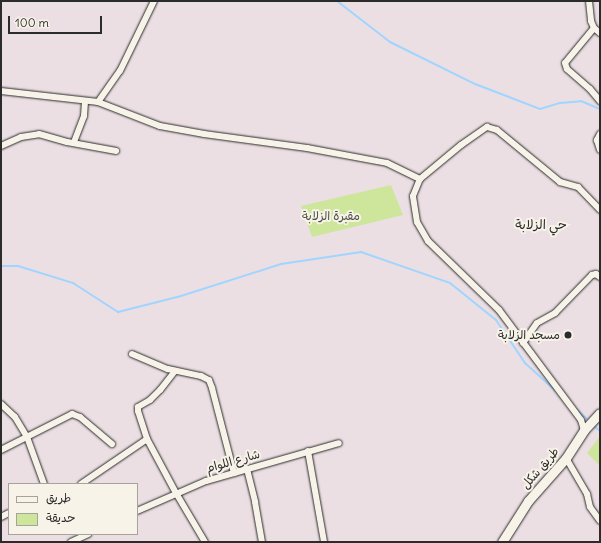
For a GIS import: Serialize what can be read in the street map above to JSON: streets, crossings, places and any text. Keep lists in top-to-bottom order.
{
  "streets": {
    "main road": ["طريق شكل"],
    "street": ["شارع اللوام"]
  },
  "districts": ["حي الزلابة"],
  "parks": ["مقبرة الزلابة"],
  "places": ["مسجد الزلابة"],
  "legend": ["طريق", "حديقة"],
  "scale_bar": "100 m"
}
